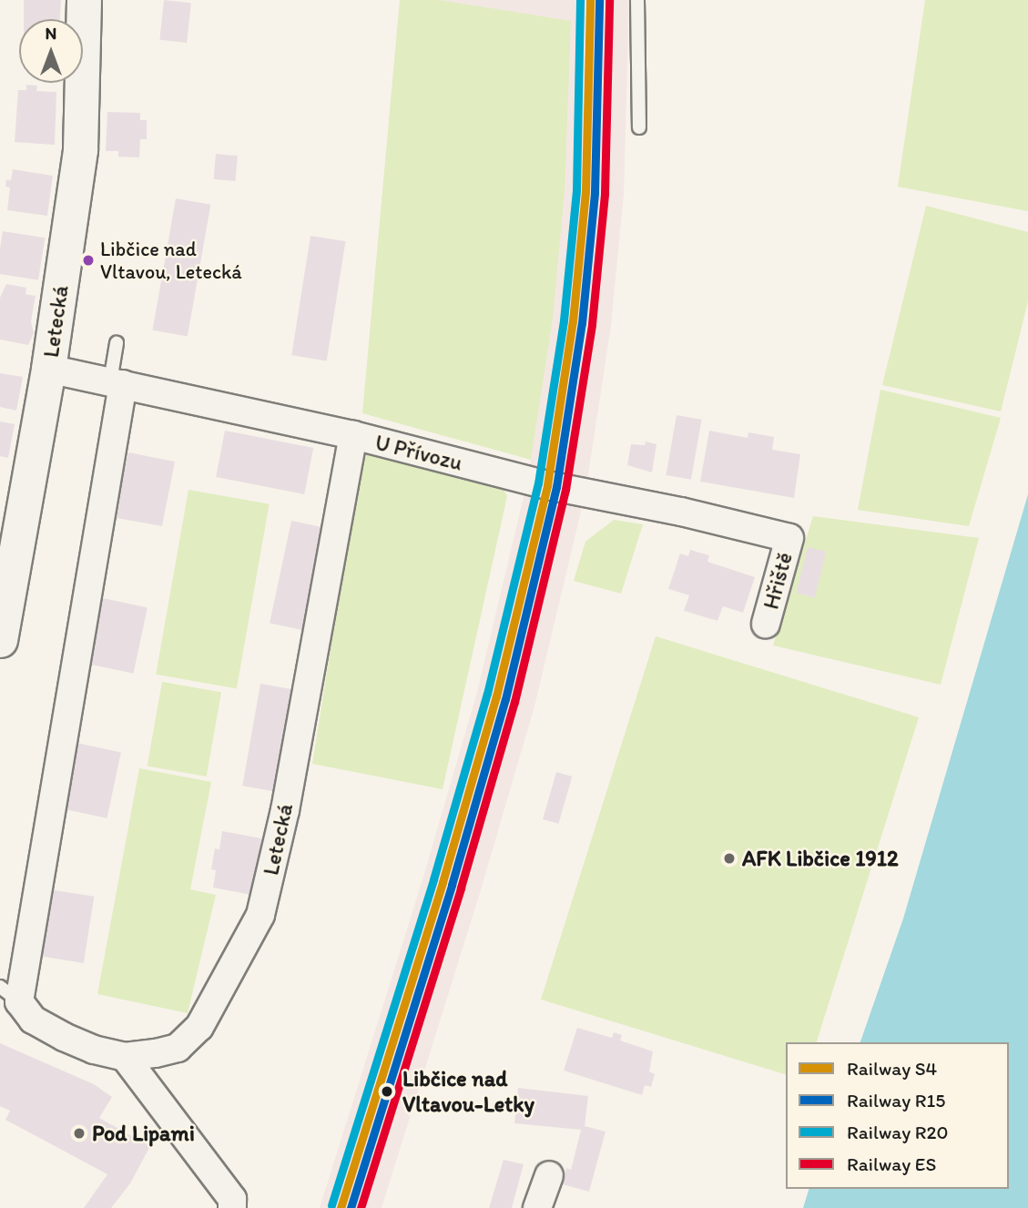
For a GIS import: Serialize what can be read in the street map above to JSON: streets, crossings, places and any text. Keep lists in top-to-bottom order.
{
  "streets": {
    "street": ["Letecká", "U Přívozu", "Hřiště"]
  },
  "crossings": [
    ["Letecká", "U Přívozu"],
    ["U Přívozu", "Hřiště"]
  ],
  "places": [
    "Libčice nad Vltavou, Letecká",
    "AFK Libčice 1912",
    "Libčice nad Vltavou-Letky",
    "Pod Lipami"
  ],
  "lines": [
    "rail line S4",
    "rail line R15",
    "rail line R20",
    "rail line ES"
  ],
  "legend": [
    "Railway S4",
    "Railway R15",
    "Railway R20",
    "Railway ES"
  ],
  "north": "top"
}
